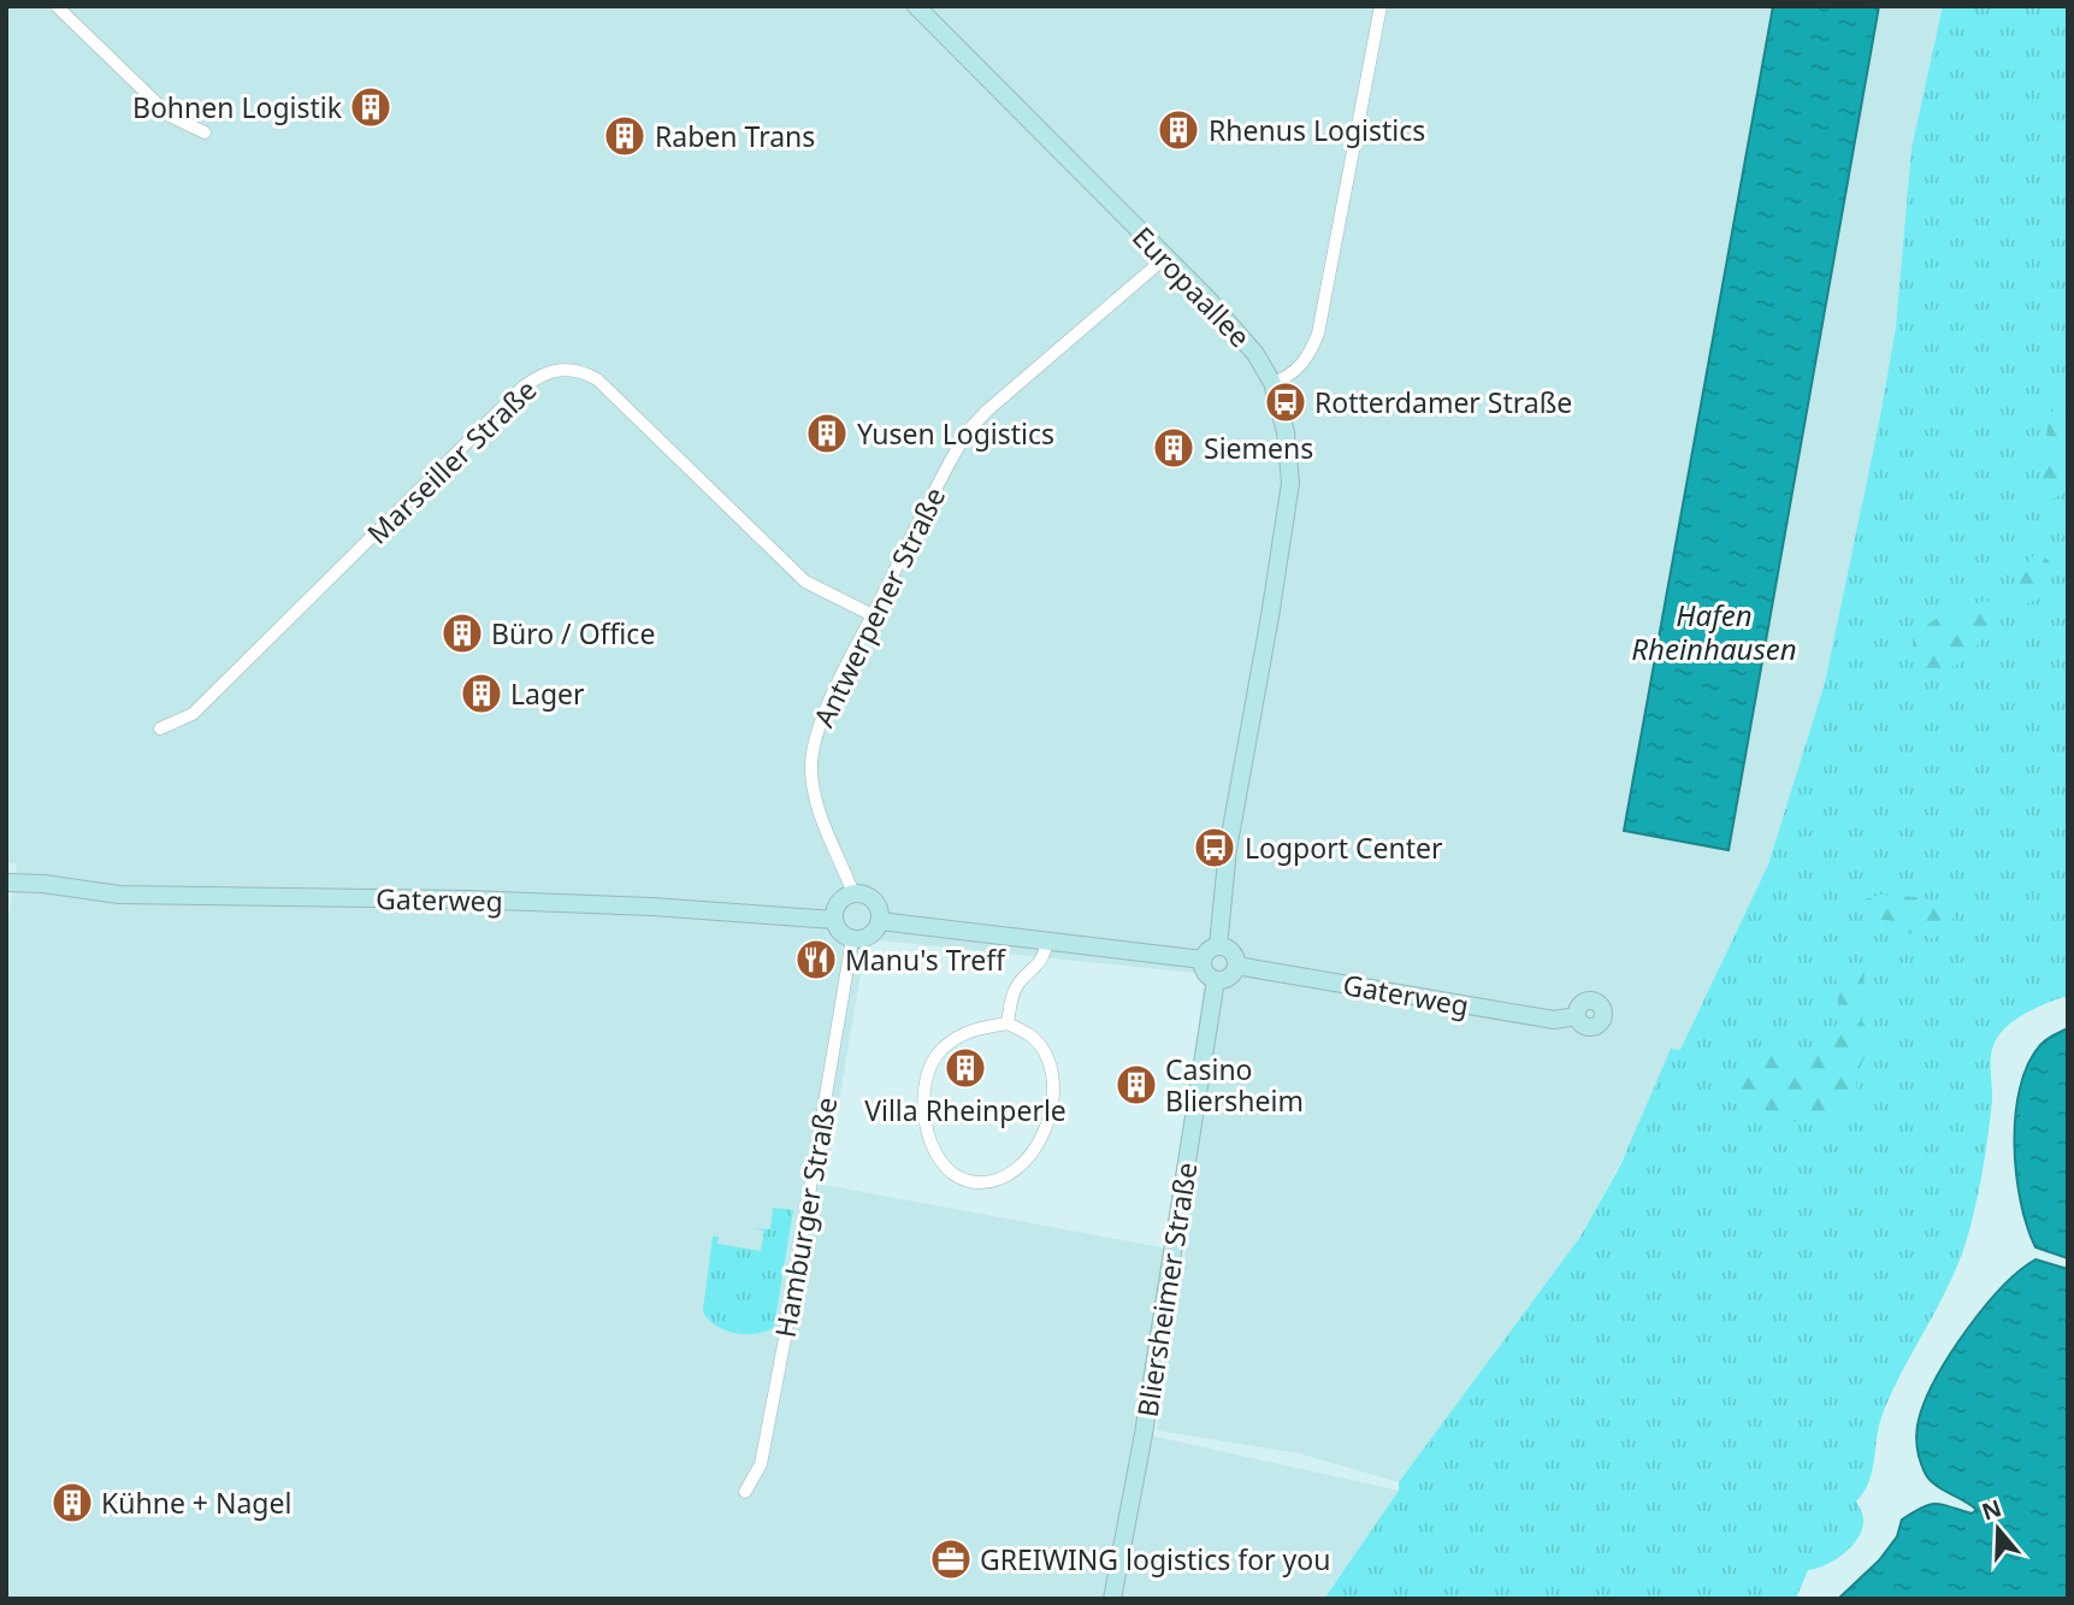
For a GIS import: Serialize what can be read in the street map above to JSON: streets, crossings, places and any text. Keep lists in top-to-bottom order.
{
  "streets": {
    "main road": ["Europaallee", "Gaterweg", "Bliersheimer Straße"],
    "street": ["Marseiller Straße", "Antwerpener Straße", "Hamburger Straße"]
  },
  "crossings": [
    ["Europaallee", "Antwerpener Straße"],
    ["Europaallee", "Gaterweg"],
    ["Europaallee", "Bliersheimer Straße"],
    ["Marseiller Straße", "Antwerpener Straße"],
    ["Antwerpener Straße", "Gaterweg"],
    ["Antwerpener Straße", "Hamburger Straße"],
    ["Gaterweg", "Hamburger Straße"],
    ["Gaterweg", "Bliersheimer Straße"]
  ],
  "water": ["Hafen Rheinhausen"],
  "places": {
    "building": [
      "Bohnen Logistik",
      "Rhenus Logistics",
      "Raben Trans",
      "Yusen Logistics",
      "Siemens",
      "Büro / Office",
      "Lager",
      "Villa Rheinperle",
      "Casino Bliersheim",
      "Kühne + Nagel"
    ],
    "bus stop": ["Rotterdamer Straße", "Logport Center"],
    "restaurant": ["Manu's Treff"],
    "office": ["GREIWING logistics for you"]
  },
  "north": "top"
}
